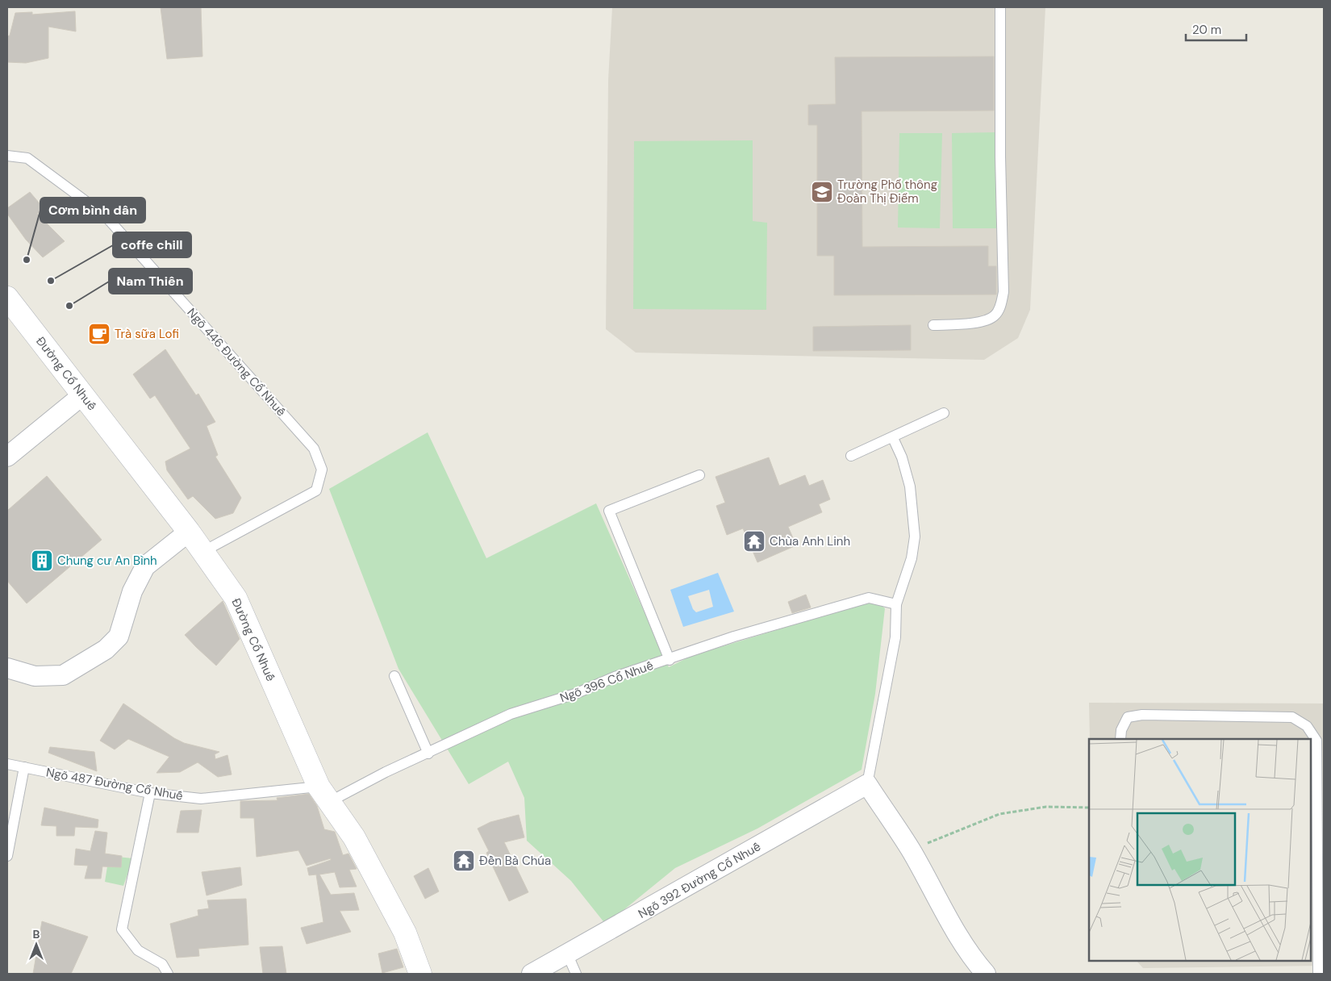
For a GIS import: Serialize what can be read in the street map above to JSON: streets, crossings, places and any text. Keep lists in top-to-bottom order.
{
  "streets": {
    "main road": ["Đường Cổ Nhuế"],
    "street": ["Ngõ 392 Đường Cổ Nhuế"],
    "lane": ["Ngõ 446 Đường Cổ Nhuế", "Ngõ 396 Cổ Nhuế", "Ngõ 487 Đường Cổ Nhuế"]
  },
  "crossings": [
    ["Ngõ 446 Đường Cổ Nhuế", "Đường Cổ Nhuế"],
    ["Đường Cổ Nhuế", "Ngõ 396 Cổ Nhuế"],
    ["Đường Cổ Nhuế", "Ngõ 487 Đường Cổ Nhuế"],
    ["Ngõ 396 Cổ Nhuế", "Ngõ 487 Đường Cổ Nhuế"]
  ],
  "places": {
    "school or university": ["Trường Phổ thông Đoàn Thị Điểm"],
    "other": ["Cơm bình dân", "coffe chill", "Nam Thiên"],
    "cafe": ["Trà sữa Lofi"],
    "temple": ["Chùa Anh Linh", "Đền Bà Chúa"],
    "building": ["Chung cư An Bình"]
  },
  "scale_bar": "20 m",
  "north": "top"
}
